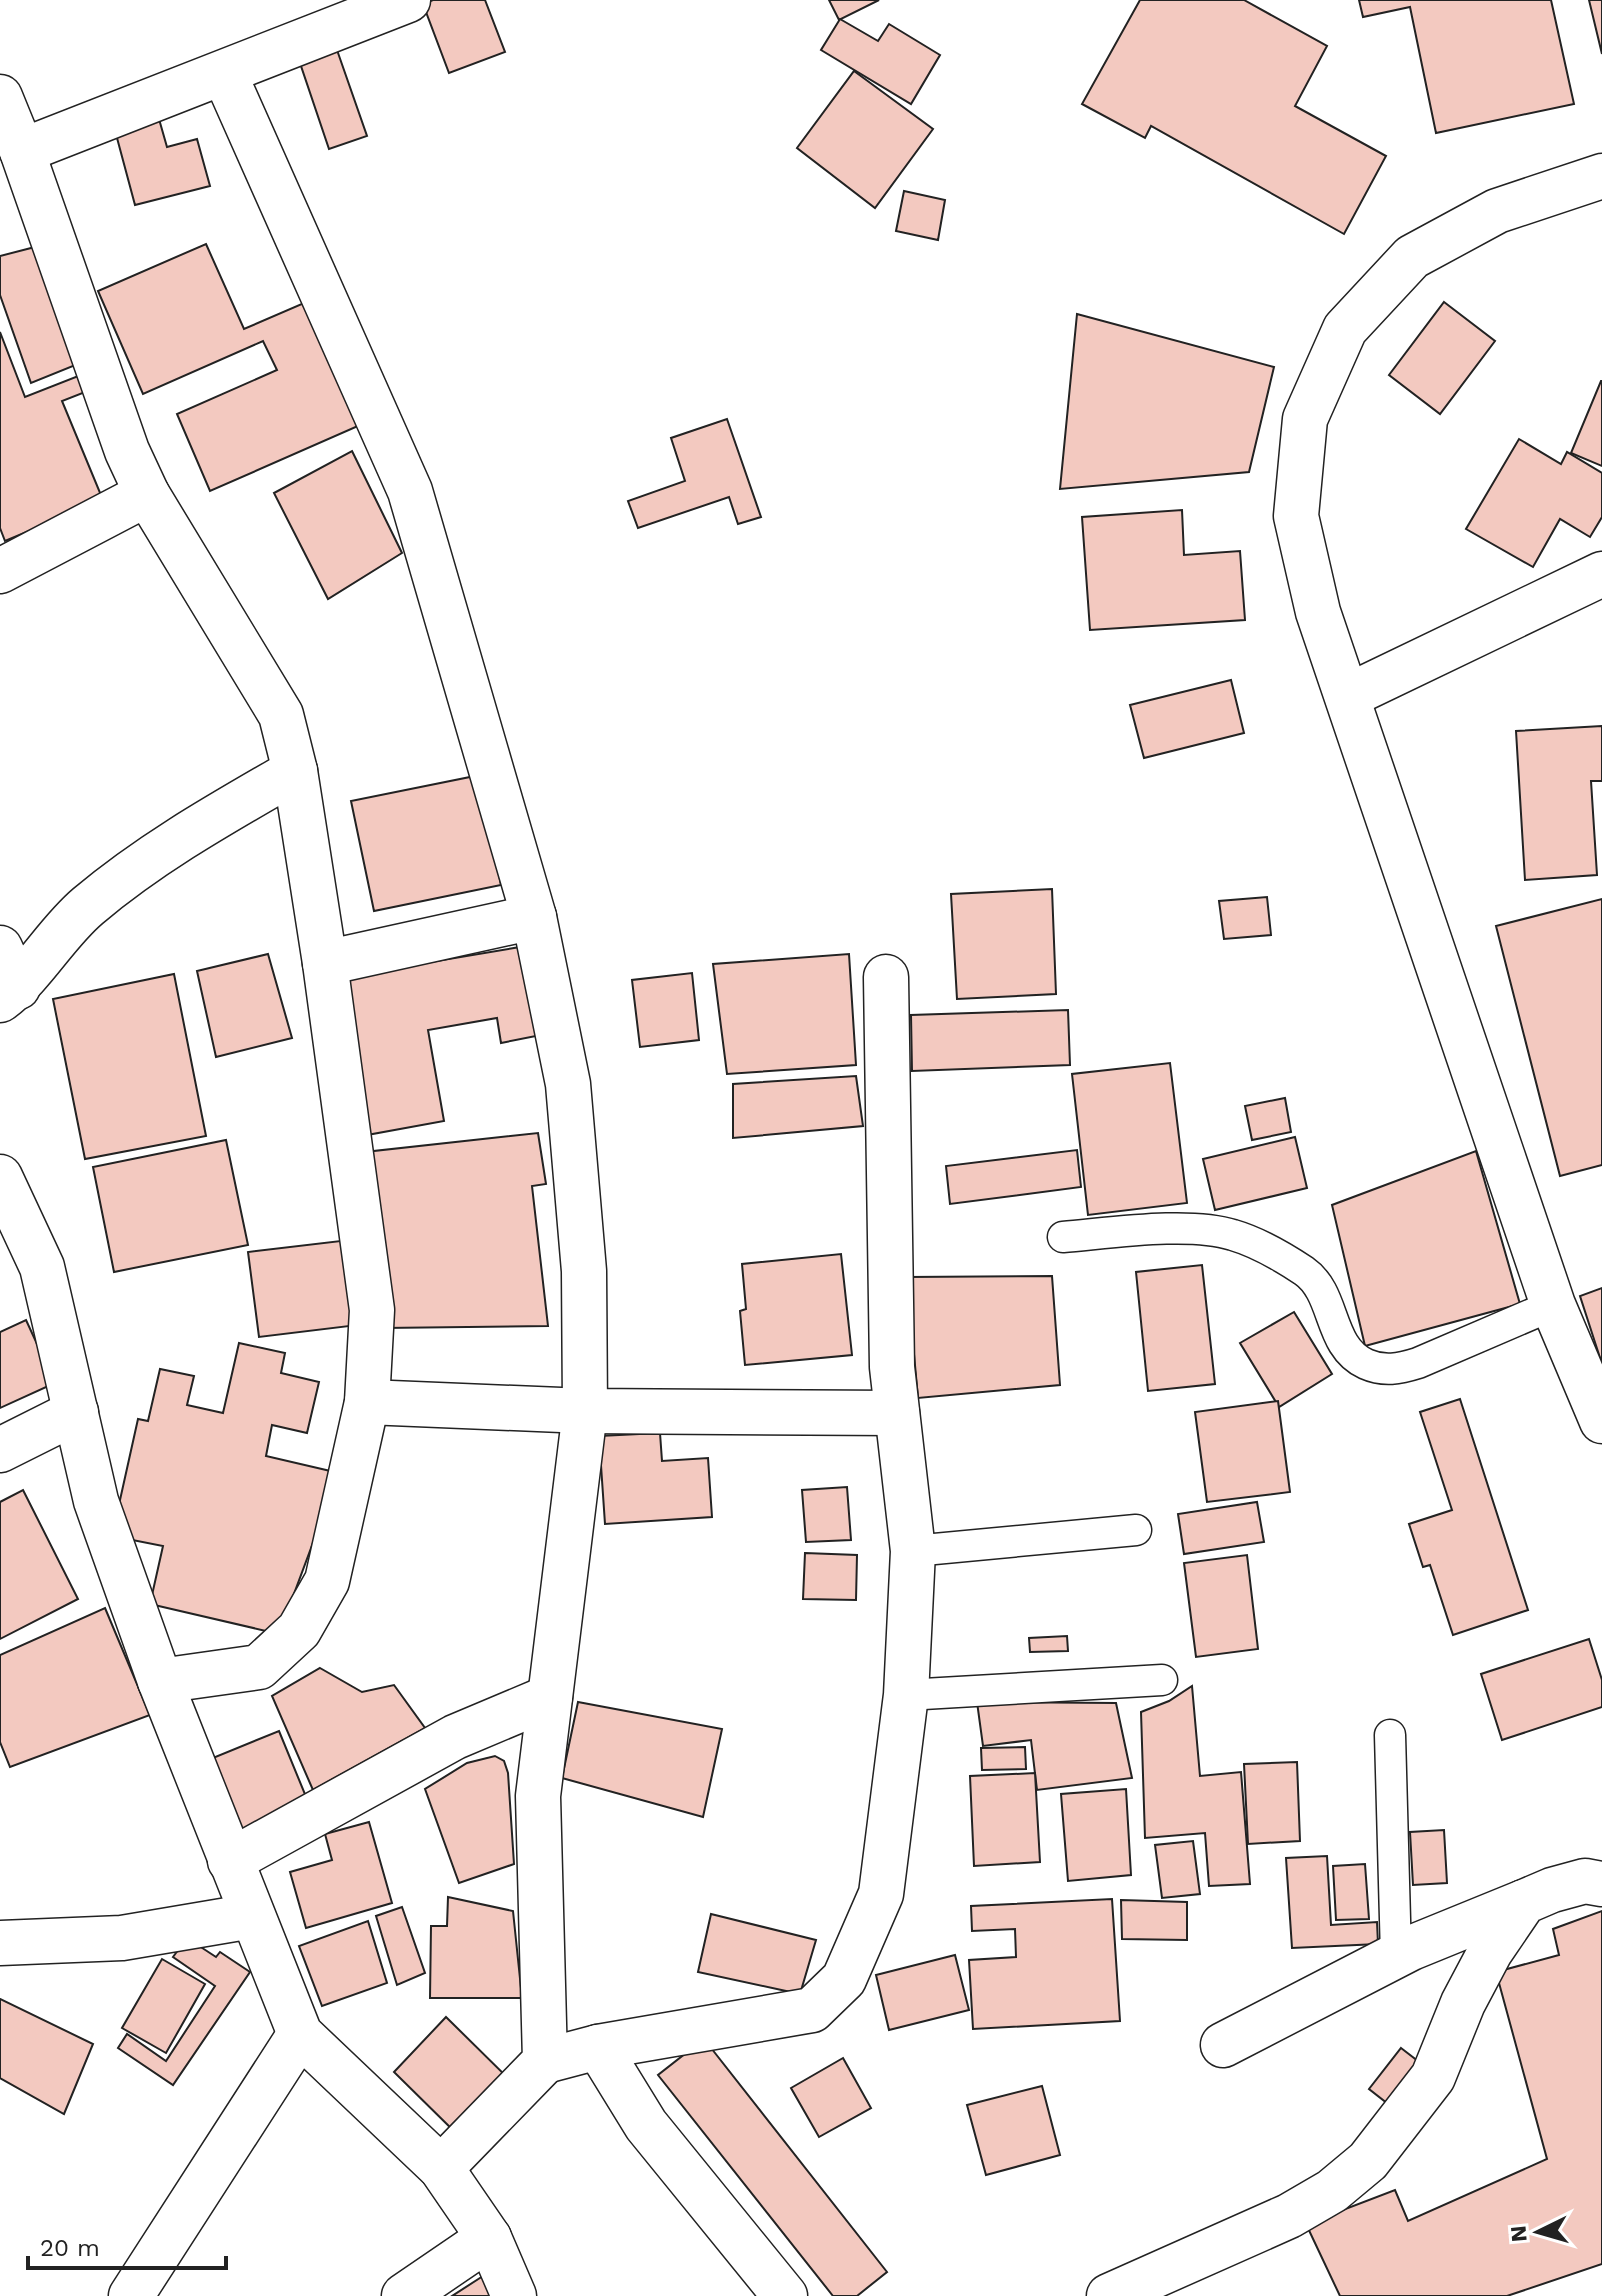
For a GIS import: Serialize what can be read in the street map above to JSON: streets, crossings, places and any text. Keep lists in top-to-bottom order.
{
  "scale_bar": "20 m",
  "north": "left"
}
